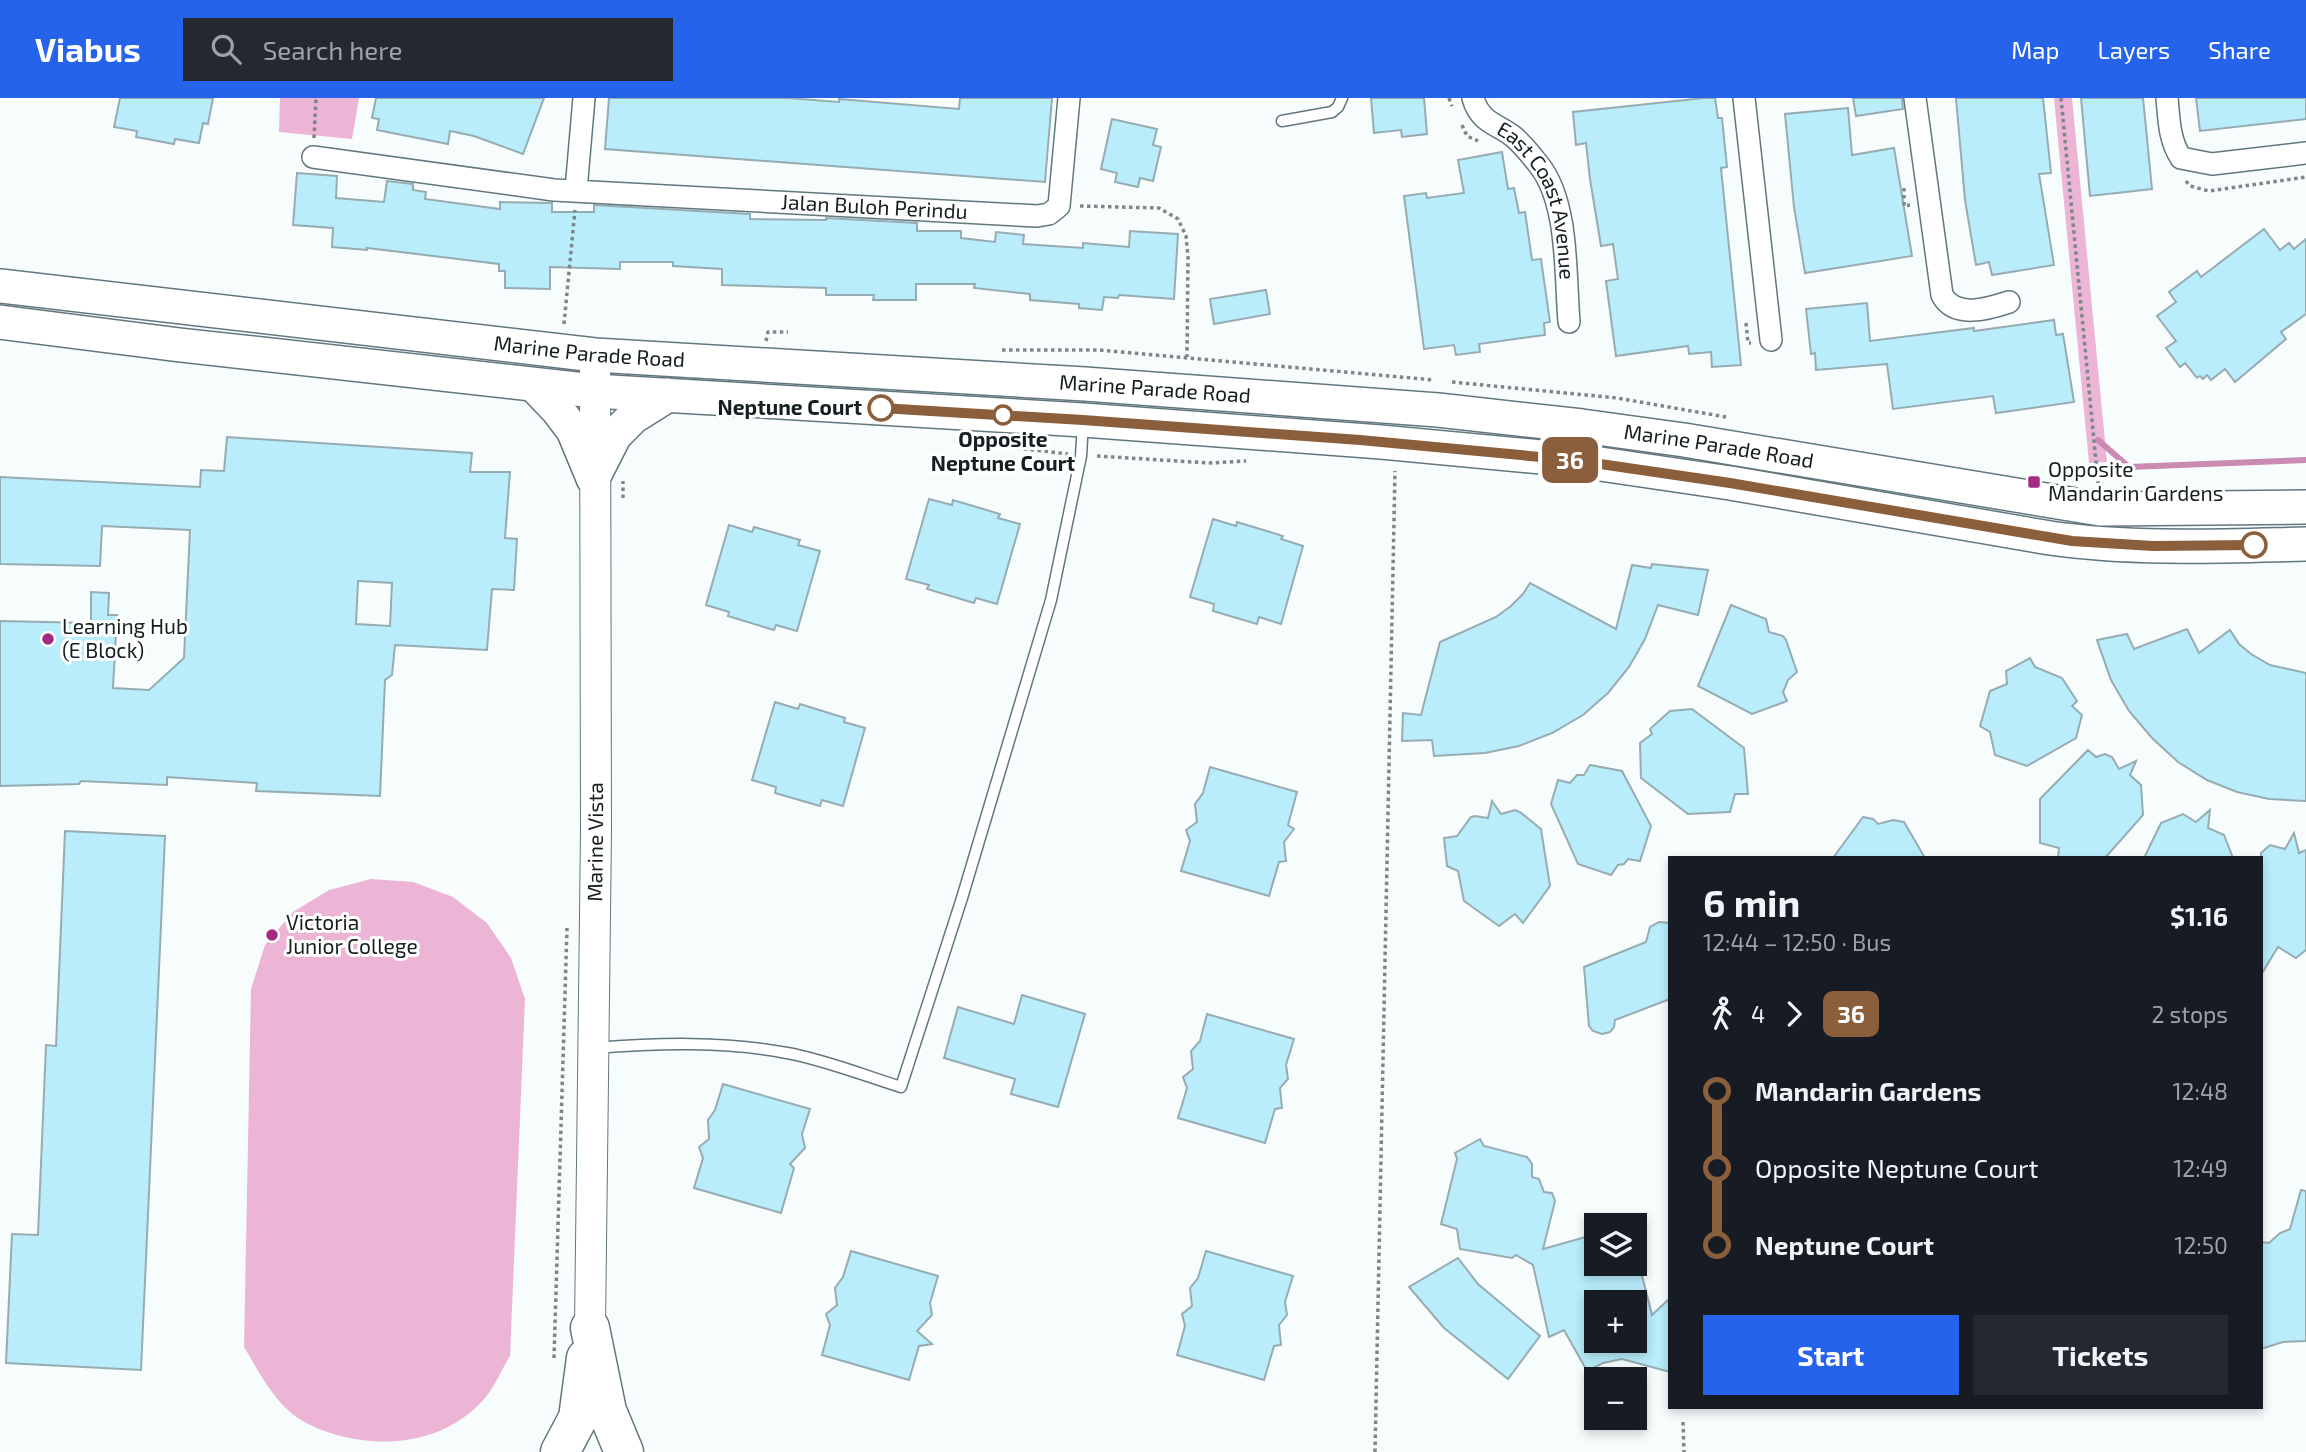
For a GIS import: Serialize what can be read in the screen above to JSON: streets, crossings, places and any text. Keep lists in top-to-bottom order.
{
  "streets": {
    "main road": ["Marine Parade Road"],
    "street": ["East Coast Avenue", "Jalan Buloh Perindu", "Marine Vista"]
  },
  "crossings": [
    ["Marine Parade Road", "Marine Vista"]
  ],
  "places": {
    "other": [
      "Neptune Court",
      "Opposite Neptune Court",
      "Learning Hub (E Block)",
      "Victoria Junior College"
    ],
    "transit": ["Opposite Mandarin Gardens"]
  },
  "lines": ["bus line 36"],
  "page": {
    "header": "Viabus",
    "search": "Search here",
    "nav": ["Map", "Layers", "Share"],
    "on_map": "36",
    "heading": ["6 min", "12:44 – 12:50 · Bus", "$1.16"],
    "legs": ["4", "36", "2 stops"],
    "list": [
      {
        "name": "Mandarin Gardens",
        "value": "12:48"
      },
      {
        "name": "Opposite Neptune Court",
        "value": "12:49"
      },
      {
        "name": "Neptune Court",
        "value": "12:50"
      }
    ],
    "map_buttons": ["+", "−"],
    "buttons": ["Start", "Tickets"]
  }
}
